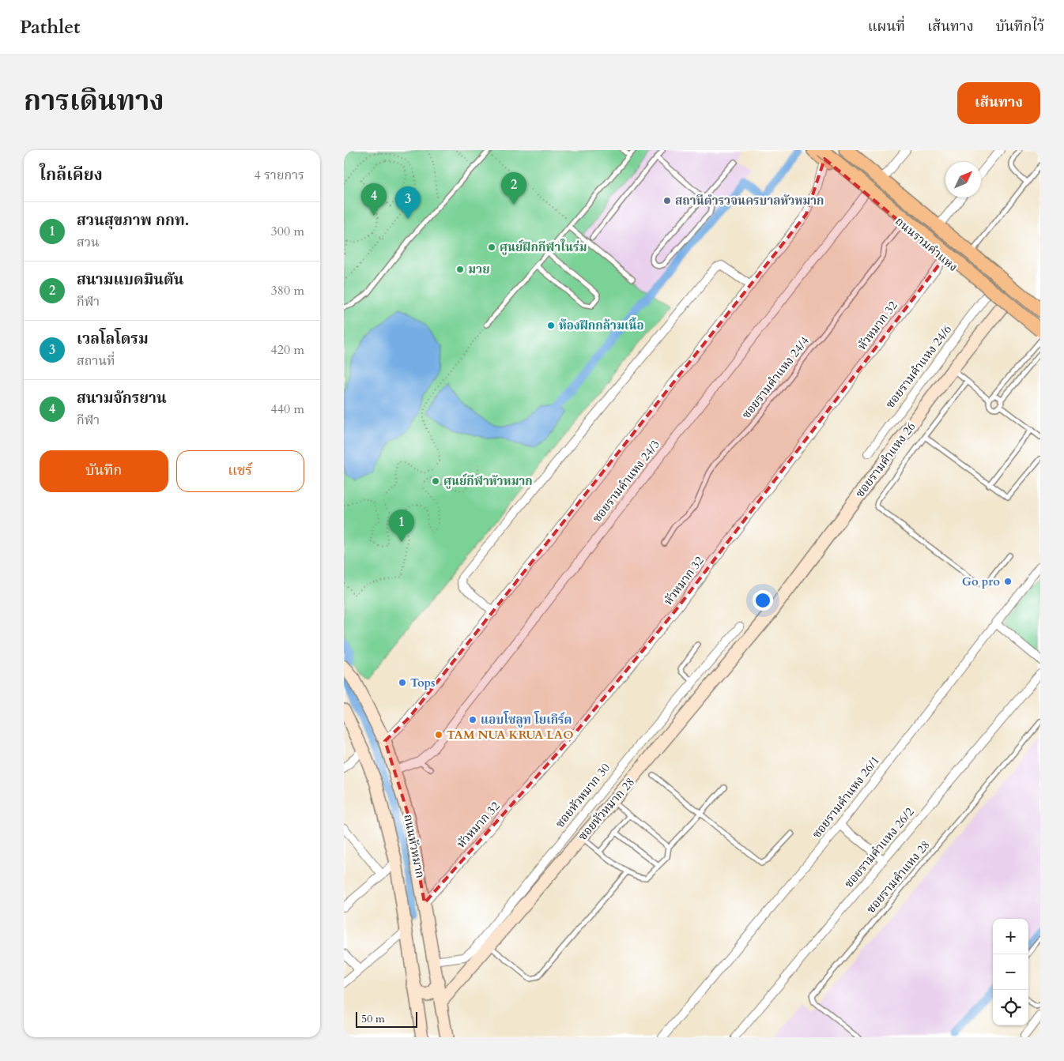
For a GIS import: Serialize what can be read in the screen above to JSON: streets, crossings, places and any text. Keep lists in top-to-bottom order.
{
  "streets": {
    "main road": ["ถนนรามคำแหง"],
    "street": [
      "หัวหมาก 32",
      "ซอยรามคำแหง 24/6",
      "ซอยรามคำแหง 26",
      "ซอยรามคำแหง 24/3",
      "ซอยหัวหมาก 30",
      "ซอยรามคำแหง 26/1",
      "ซอยหัวหมาก 28",
      "ถนนหัวหมาก",
      "ซอยรามคำแหง 26/2"
    ],
    "lane": ["ซอยรามคำแหง 24/4", "ซอยรามคำแหง 28"]
  },
  "crossings": [
    ["ถนนรามคำแหง", "หัวหมาก 32"],
    ["ถนนรามคำแหง", "ซอยรามคำแหง 24/6"],
    ["ถนนรามคำแหง", "ซอยรามคำแหง 24/4"],
    ["ถนนรามคำแหง", "ซอยรามคำแหง 26"],
    ["ถนนรามคำแหง", "ซอยรามคำแหง 24/3"],
    ["หัวหมาก 32", "ถนนหัวหมาก"],
    ["ซอยรามคำแหง 26", "ซอยหัวหมาก 28"],
    ["ซอยรามคำแหง 24/3", "ถนนหัวหมาก"],
    ["ซอยหัวหมาก 30", "ถนนหัวหมาก"],
    ["ซอยหัวหมาก 28", "ถนนหัวหมาก"]
  ],
  "places": [
    "สถานีตำรวจนครบาลหัวหมาก",
    "ศูนย์ฝึกกีฬาในร่ม",
    "มวย",
    "ห้องฝึกกล้ามเนื้อ",
    "ศูนย์กีฬาหัวหมาก",
    "Go pro",
    "Tops",
    "แอบโซลูท โยเกิร์ต",
    "TAM NUA KRUA LAO"
  ],
  "scale_bar": "50 m",
  "north": "top right",
  "page": {
    "header": "Pathlet",
    "nav": ["แผนที่", "เส้นทาง", "บันทึกไว้"],
    "title": "การเดินทาง",
    "buttons": [
      "เส้นทาง",
      ["บันทึก", "แชร์"]
    ],
    "heading": ["ใกล้เคียง", "4 รายการ"],
    "pins": [
      "2",
      "4",
      "3",
      "1"
    ],
    "list": [
      {
        "mark": "1",
        "name": "สวนสุขภาพ กกท.",
        "note": "สวน",
        "value": "300 m"
      },
      {
        "mark": "2",
        "name": "สนามแบดมินตัน",
        "note": "กีฬา",
        "value": "380 m"
      },
      {
        "mark": "3",
        "name": "เวลโลโดรม",
        "note": "สถานที่",
        "value": "420 m"
      },
      {
        "mark": "4",
        "name": "สนามจักรยาน",
        "note": "กีฬา",
        "value": "440 m"
      }
    ],
    "map_buttons": ["+", "−"],
    "scale": "50 m"
  }
}
